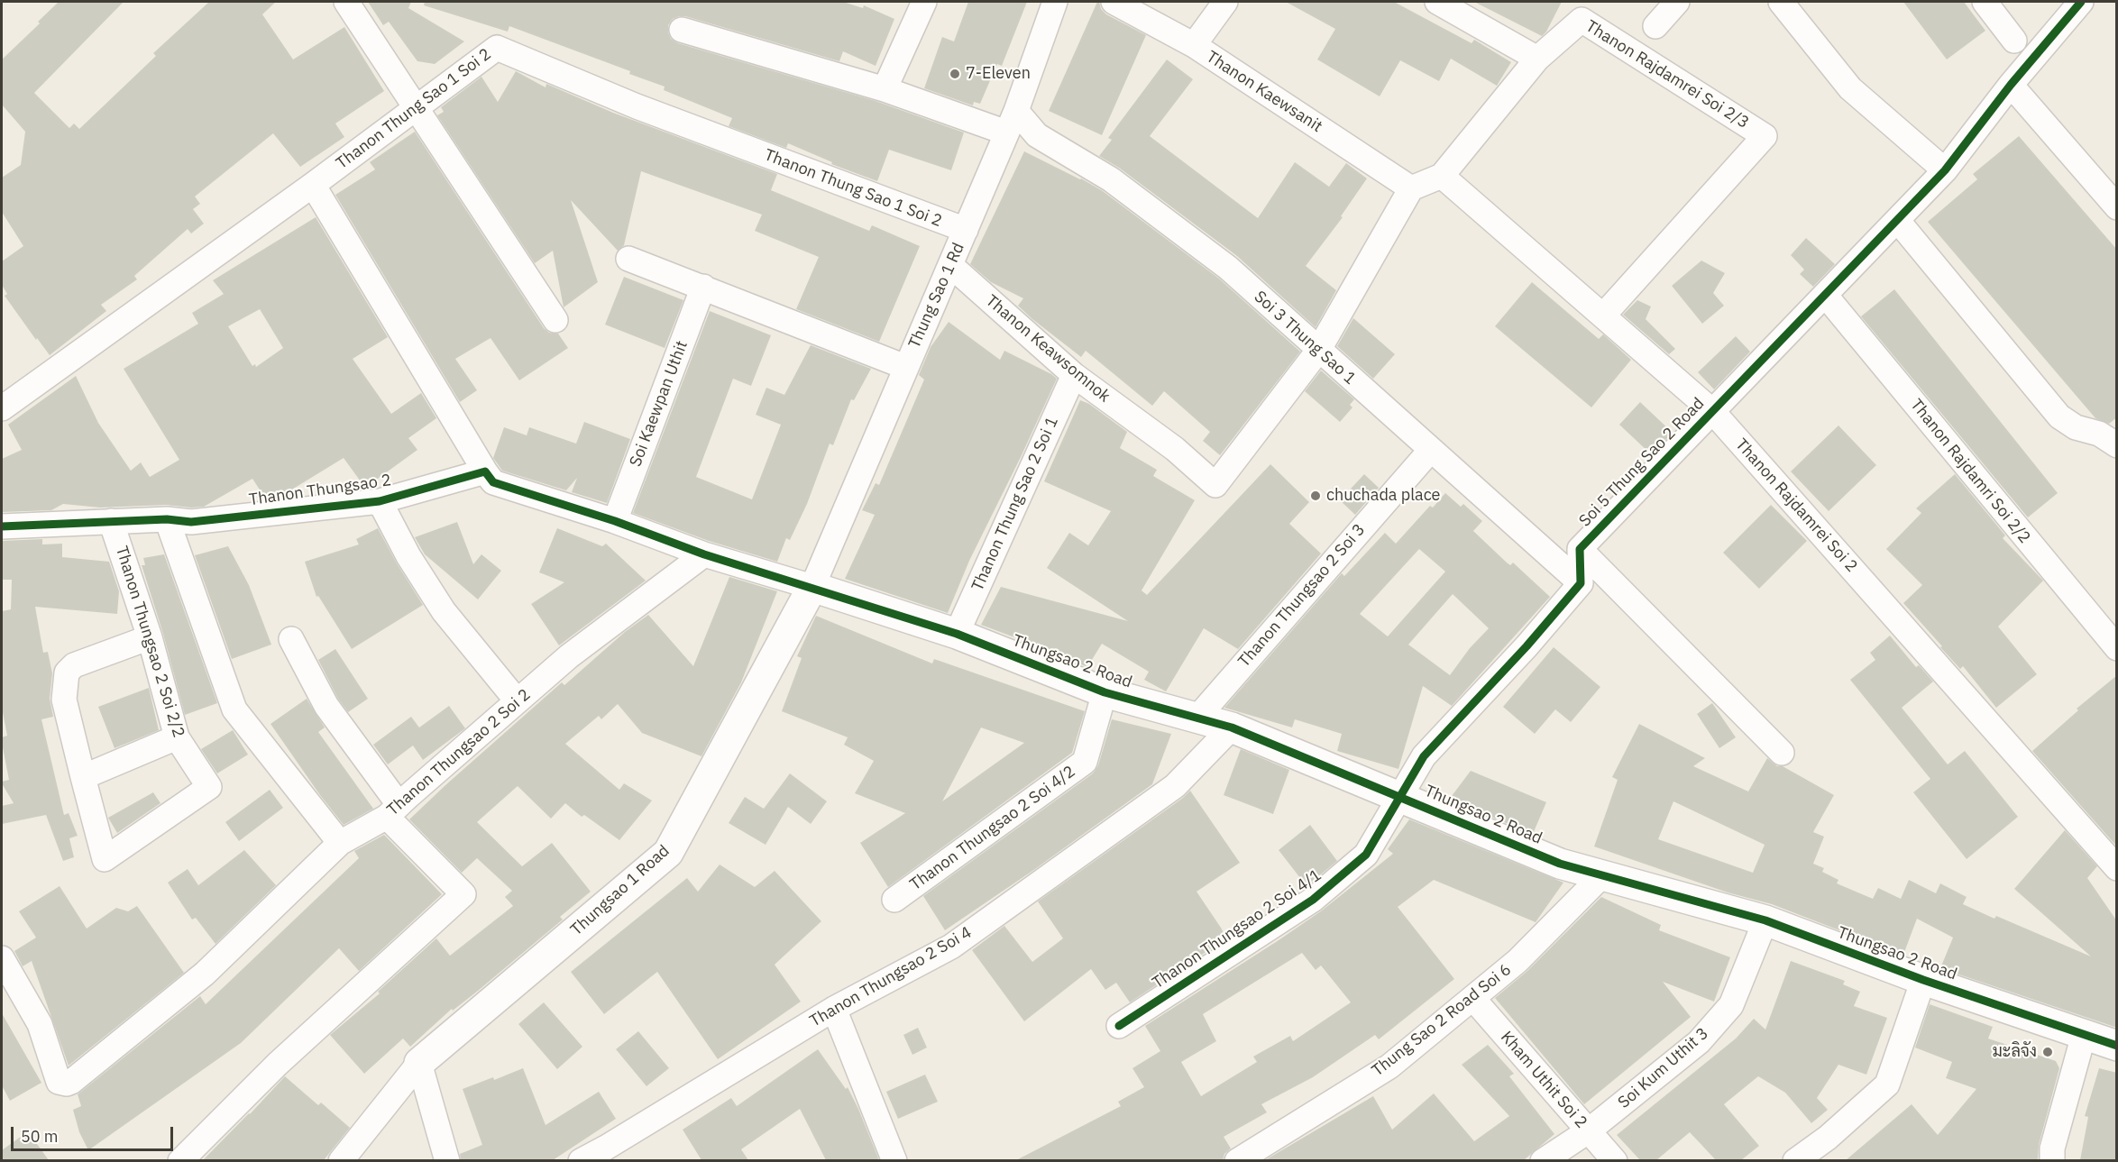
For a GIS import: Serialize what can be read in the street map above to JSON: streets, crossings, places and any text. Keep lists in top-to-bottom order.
{
  "streets": {
    "street": [
      "Thanon Rajdamrei Soi 2/3",
      "Thanon Kaewsanit",
      "Thanon Thung Sao 1 Soi 2",
      "Thung Sao 1 Rd",
      "Soi 3 Thung Sao 1",
      "Thanon Keawsomnok",
      "Soi Kaewpan Uthit",
      "Soi 5 Thung Sao 2 Road",
      "Thanon Rajdamri Soi 2/2",
      "Thanon Thungsao 2",
      "Thanon Thung Sao 2 Soi 1",
      "Thanon Rajdamrei Soi 2",
      "Thanon Thungsao 2 Soi 3",
      "Thanon Thungsao 2 Soi 2/2",
      "Thungsao 2 Road",
      "Thanon Thungsao 2 Soi 2",
      "Thanon Thungsao 2 Soi 4/2",
      "Thungsao 1 Road",
      "Thanon Thungsao 2 Soi 4/1",
      "Thanon Thungsao 2 Soi 4",
      "Thung Sao 2 Road Soi 6",
      "Soi Kum Uthit 3",
      "Kham Uthit Soi 2"
    ]
  },
  "crossings": [
    ["Thanon Rajdamrei Soi 2/3", "Thanon Rajdamrei Soi 2"],
    ["Thanon Thung Sao 1 Soi 2", "Thung Sao 1 Rd"],
    ["Thung Sao 1 Rd", "Soi 3 Thung Sao 1"],
    ["Thung Sao 1 Rd", "Thanon Keawsomnok"],
    ["Thung Sao 1 Rd", "Thungsao 2 Road"],
    ["Thung Sao 1 Rd", "Thungsao 1 Road"],
    ["Soi 3 Thung Sao 1", "Thanon Keawsomnok"],
    ["Soi 3 Thung Sao 1", "Soi 5 Thung Sao 2 Road"],
    ["Soi 3 Thung Sao 1", "Thanon Thungsao 2 Soi 3"],
    ["Thanon Keawsomnok", "Thanon Thung Sao 2 Soi 1"],
    ["Soi 5 Thung Sao 2 Road", "Thanon Rajdamri Soi 2/2"],
    ["Soi 5 Thung Sao 2 Road", "Thanon Rajdamrei Soi 2"],
    ["Thanon Thungsao 2", "Thanon Thungsao 2 Soi 2/2"],
    ["Thanon Thung Sao 2 Soi 1", "Thungsao 2 Road"],
    ["Thanon Thungsao 2 Soi 3", "Thungsao 2 Road"],
    ["Thungsao 2 Road", "Thanon Thungsao 2 Soi 4/2"],
    ["Thungsao 2 Road", "Thungsao 1 Road"],
    ["Thungsao 2 Road", "Thanon Thungsao 2 Soi 4/1"],
    ["Thungsao 2 Road", "Thanon Thungsao 2 Soi 4"],
    ["Thungsao 2 Road", "Thung Sao 2 Road Soi 6"],
    ["Thungsao 2 Road", "Soi Kum Uthit 3"],
    ["Thung Sao 2 Road Soi 6", "Kham Uthit Soi 2"],
    ["Soi Kum Uthit 3", "Kham Uthit Soi 2"]
  ],
  "places": ["7-Eleven", "chuchada place", "มะลิจัง"],
  "scale_bar": "50 m"
}
